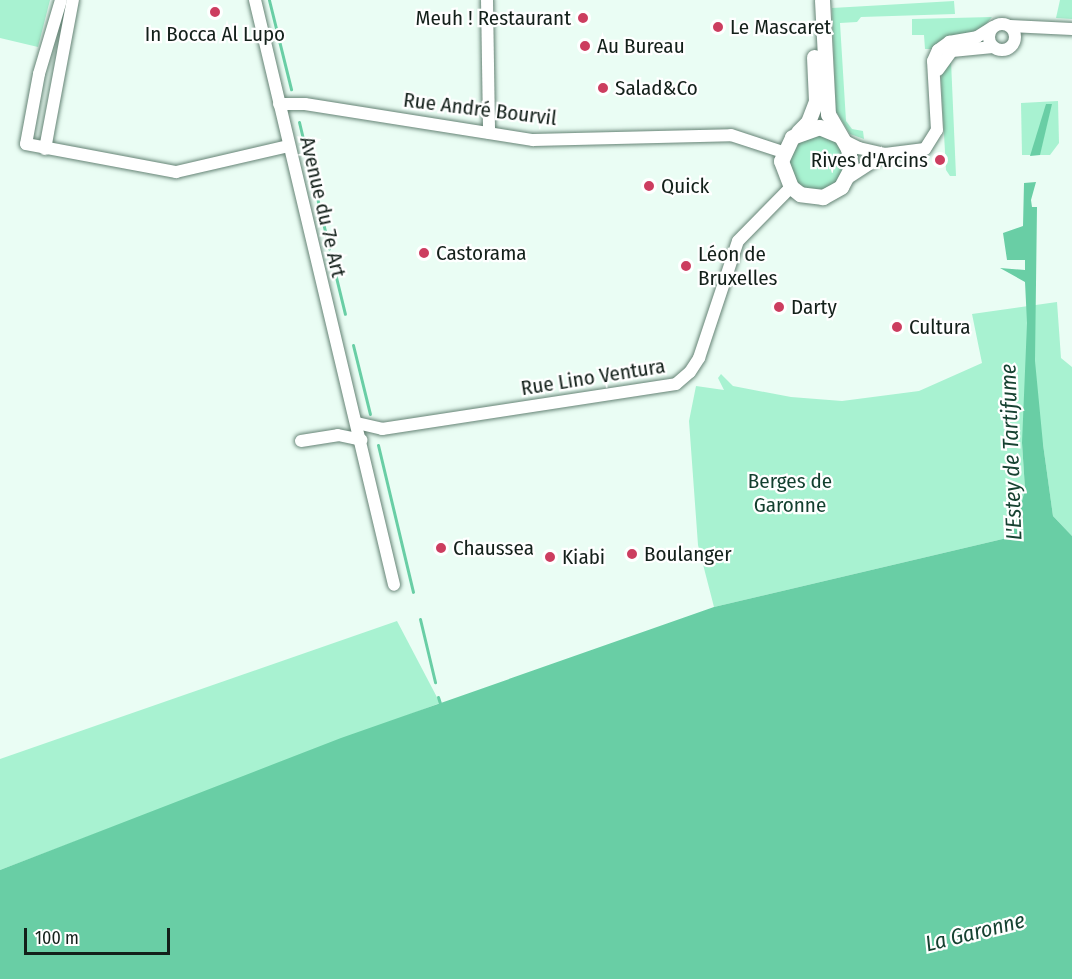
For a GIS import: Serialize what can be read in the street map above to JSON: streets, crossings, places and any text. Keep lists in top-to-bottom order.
{
  "streets": {
    "street": ["Rue André Bourvil", "Avenue du 7e Art", "Rue Lino Ventura"]
  },
  "crossings": [
    ["Rue André Bourvil", "Avenue du 7e Art"],
    ["Rue André Bourvil", "Rue Lino Ventura"],
    ["Avenue du 7e Art", "Rue Lino Ventura"]
  ],
  "water": ["L'Estey de Tartifume", "La Garonne"],
  "parks": ["Berges de Garonne"],
  "places": [
    "In Bocca Al Lupo",
    "Meuh ! Restaurant",
    "Le Mascaret",
    "Au Bureau",
    "Salad&Co",
    "Rives d'Arcins",
    "Quick",
    "Castorama",
    "Léon de Bruxelles",
    "Darty",
    "Cultura",
    "Chaussea",
    "Boulanger",
    "Kiabi"
  ],
  "scale_bar": "100 m"
}
